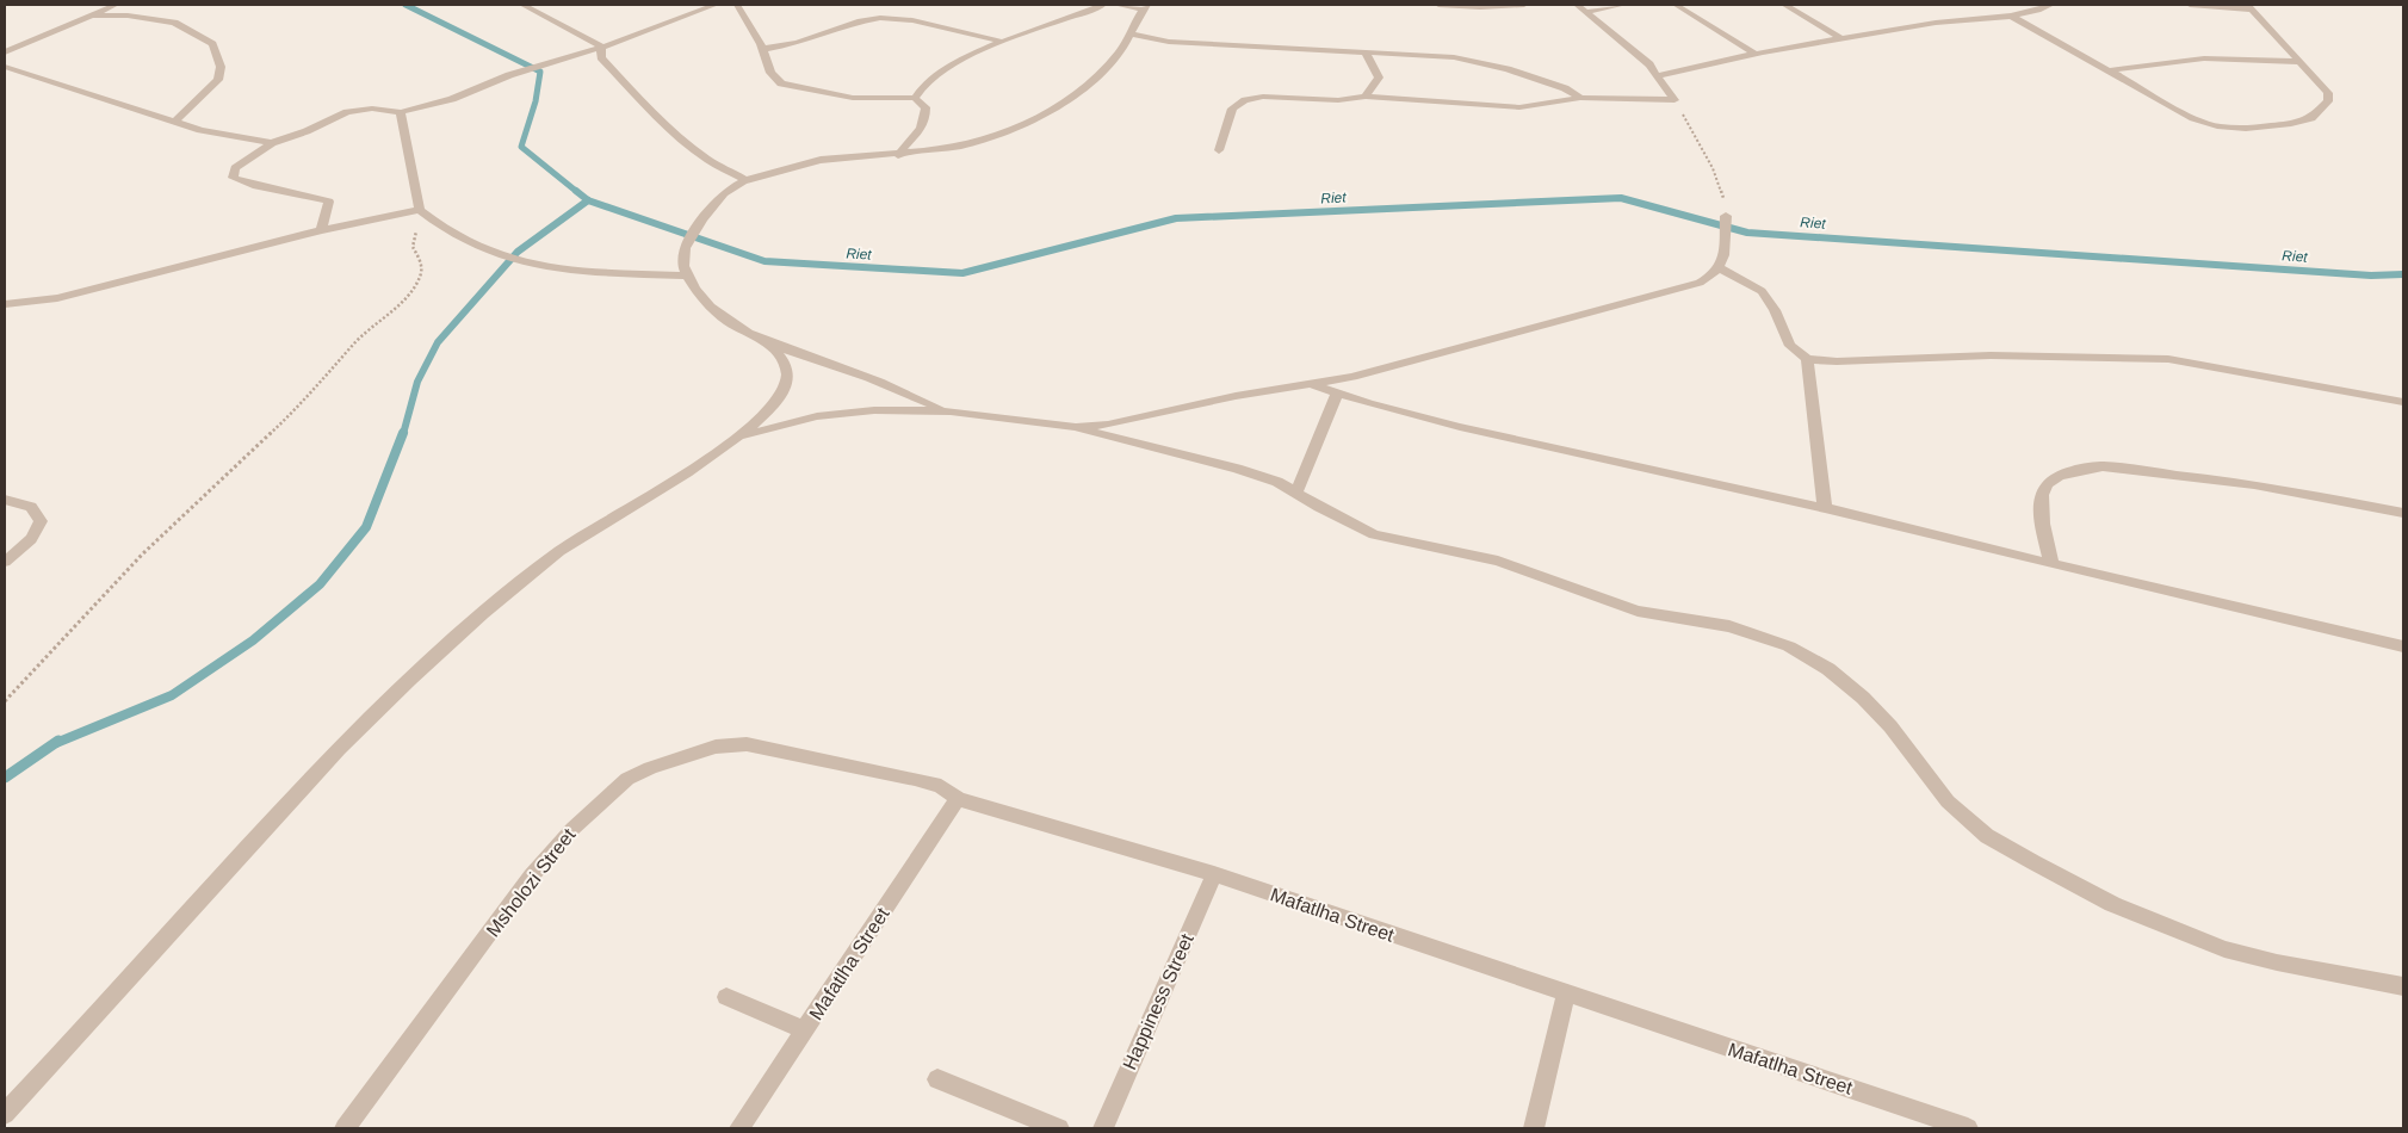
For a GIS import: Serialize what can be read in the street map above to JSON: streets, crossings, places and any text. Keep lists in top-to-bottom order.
{
  "streets": {
    "street": ["Msholozi Street", "Mafatlha Street", "Happiness Street"]
  },
  "crossings": [
    ["Msholozi Street", "Mafatlha Street"],
    ["Mafatlha Street", "Happiness Street"]
  ],
  "water": ["Riet"]
}
